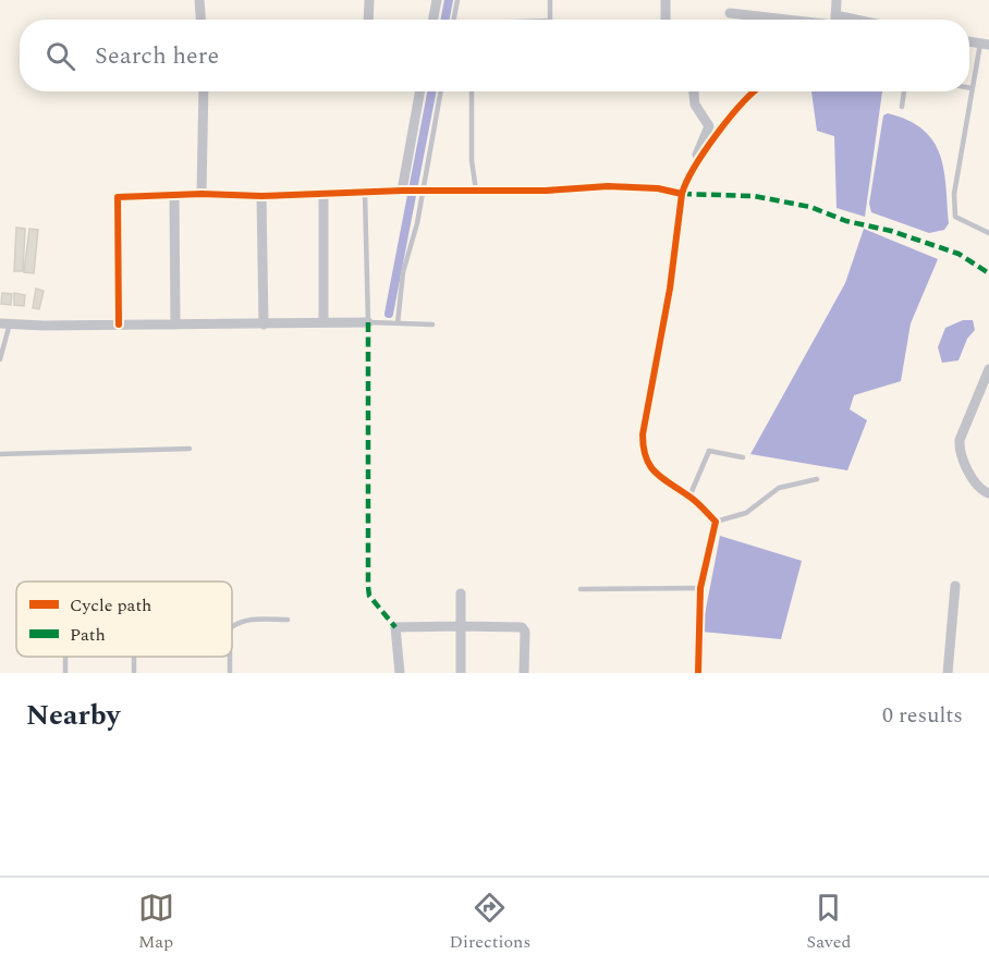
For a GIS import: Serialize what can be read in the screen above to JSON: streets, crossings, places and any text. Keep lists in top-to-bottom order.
{
  "legend": ["Cycle path", "Path"],
  "page": {
    "search": "Search here",
    "heading": ["Nearby", "0 results"],
    "nav": ["Map", "Directions", "Saved"]
  }
}
